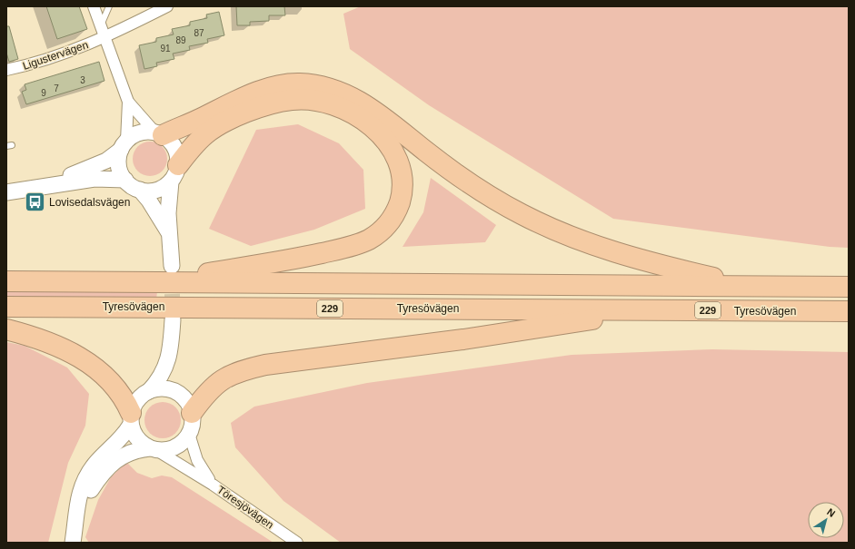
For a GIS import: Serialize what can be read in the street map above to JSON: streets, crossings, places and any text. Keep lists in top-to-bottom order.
{
  "streets": {
    "highway": ["Tyresövägen", "229"],
    "street": ["Ligustervägen", "Töresjövägen"]
  },
  "places": {
    "bus stop": ["Lovisedalsvägen"]
  },
  "house_numbers": [
    "87",
    "89",
    "91",
    "3",
    "7",
    "9"
  ],
  "north": "top right"
}
